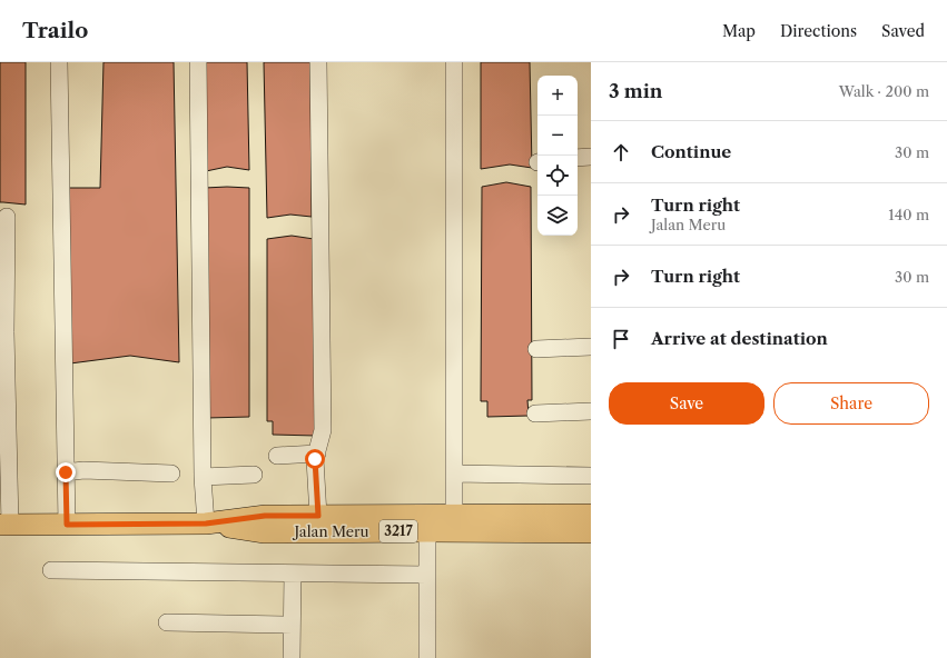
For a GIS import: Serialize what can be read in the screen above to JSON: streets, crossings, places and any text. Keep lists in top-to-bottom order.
{
  "streets": {
    "main road": ["Jalan Meru", "3217"]
  },
  "page": {
    "header": "Trailo",
    "nav": ["Map", "Directions", "Saved"],
    "heading": ["3 min", "Walk · 200 m"],
    "map_buttons": ["+", "−"],
    "list": [
      ["Continue", "30 m"],
      ["Turn right", "Jalan Meru", "140 m"],
      ["Turn right", "30 m"],
      "Arrive at destination"
    ],
    "buttons": ["Save", "Share"]
  }
}
